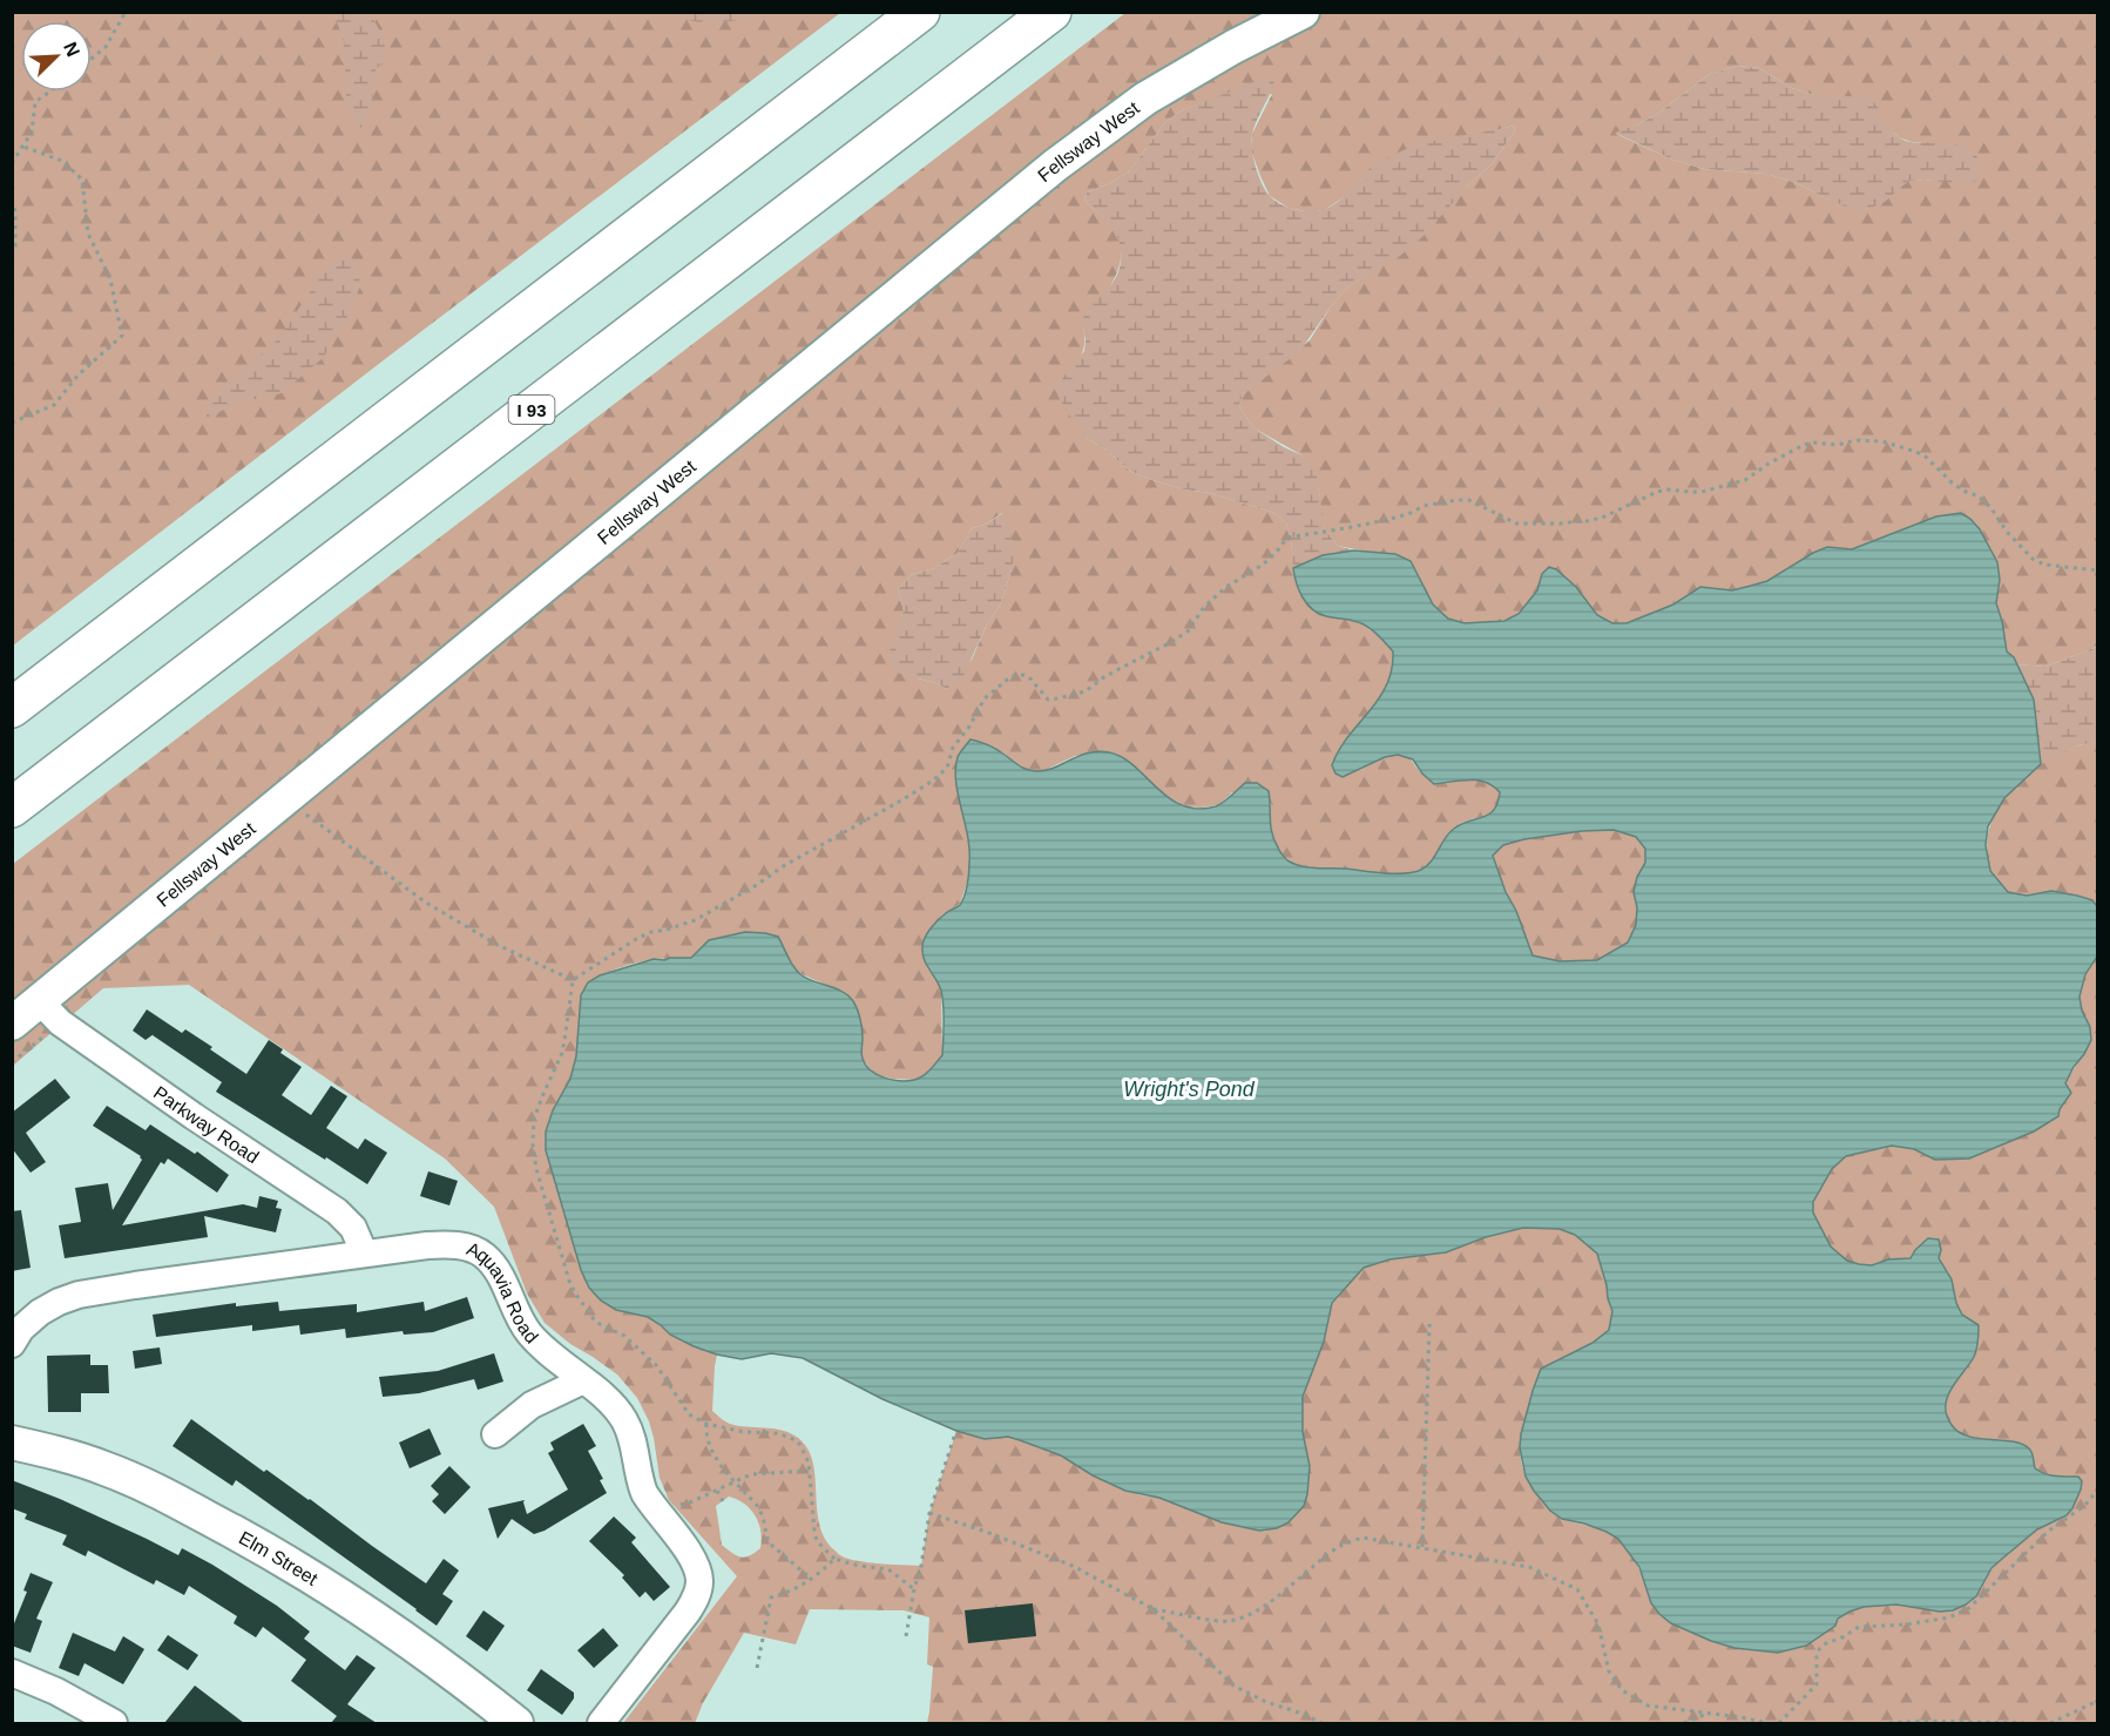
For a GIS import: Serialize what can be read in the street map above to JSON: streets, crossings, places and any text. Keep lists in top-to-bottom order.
{
  "streets": {
    "highway": ["I 93"],
    "main road": ["Fellsway West", "Elm Street"],
    "street": ["Parkway Road", "Aquavia Road"]
  },
  "crossings": [
    ["Fellsway West", "Parkway Road"],
    ["Parkway Road", "Aquavia Road"]
  ],
  "water": ["Wright's Pond"],
  "north": "top right"
}
